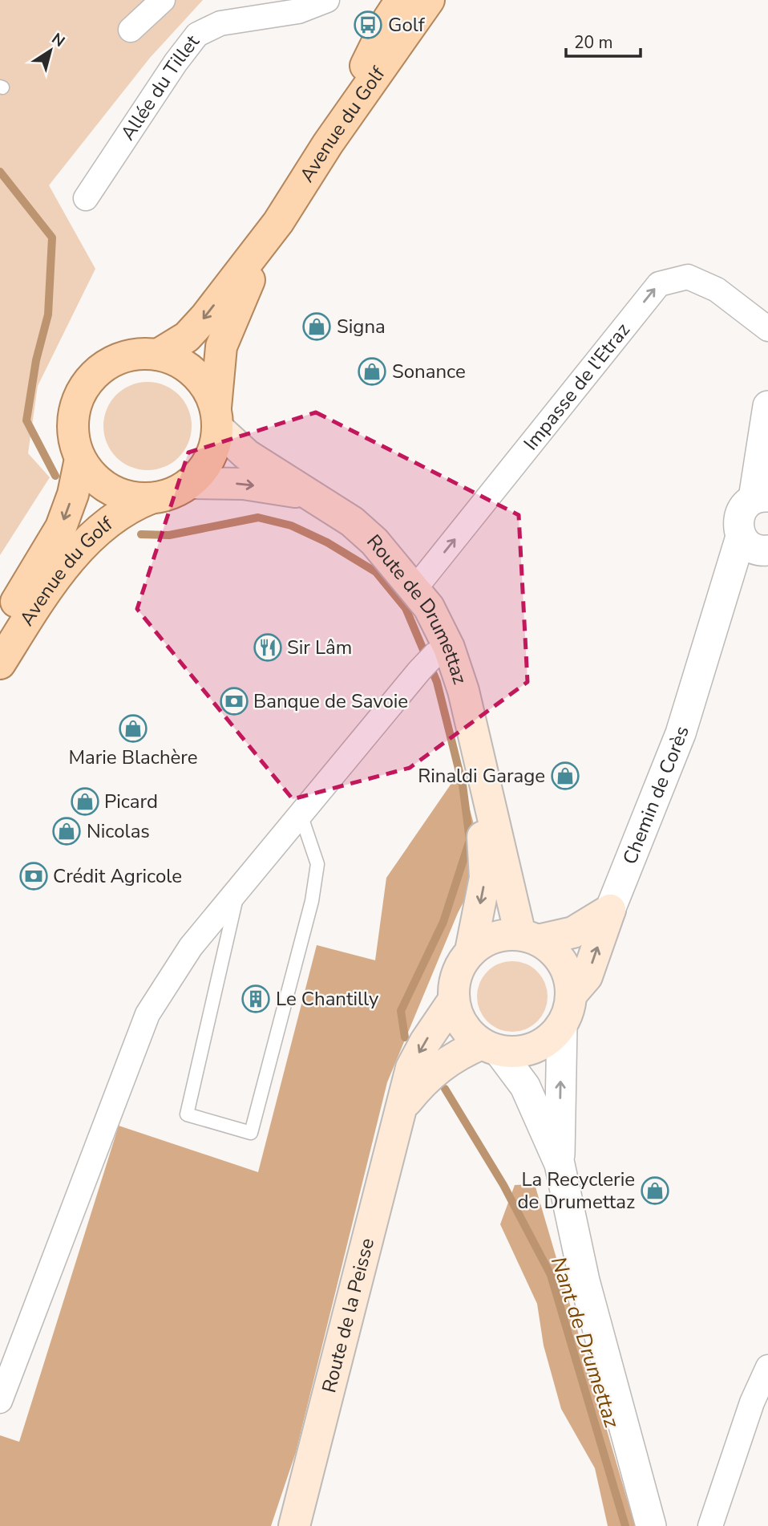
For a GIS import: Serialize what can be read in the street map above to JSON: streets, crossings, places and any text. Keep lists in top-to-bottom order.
{
  "streets": {
    "main road": [
      "Avenue du Golf",
      "Route de Drumettaz",
      "Chemin de Corès",
      "Route de la Peisse"
    ],
    "street": ["Allée du Tillet", "Impasse de l'Etraz"]
  },
  "crossings": [
    ["Avenue du Golf", "Route de Drumettaz"],
    ["Impasse de l'Etraz", "Route de Drumettaz"],
    ["Route de Drumettaz", "Chemin de Corès"],
    ["Route de Drumettaz", "Route de la Peisse"],
    ["Chemin de Corès", "Route de la Peisse"]
  ],
  "one_way": ["Impasse de l'Etraz"],
  "water": ["Nant de Drumettaz"],
  "places": {
    "bus stop": ["Golf"],
    "shop": [
      "Signa",
      "Sonance",
      "Marie Blachère",
      "Rinaldi Garage",
      "Picard",
      "Nicolas",
      "La Recyclerie de Drumettaz"
    ],
    "restaurant": ["Sir Lâm"],
    "bank": ["Banque de Savoie", "Crédit Agricole"],
    "building": ["Le Chantilly"]
  },
  "scale_bar": "20 m",
  "north": "top right"
}
